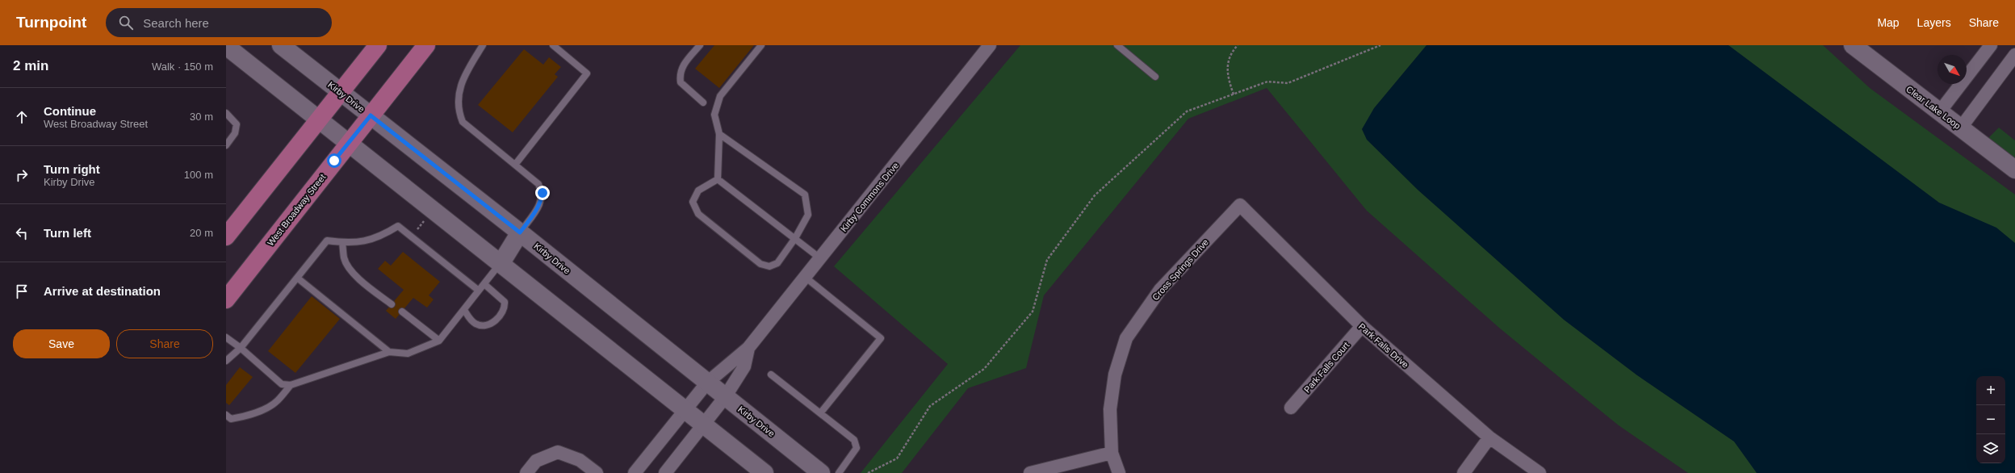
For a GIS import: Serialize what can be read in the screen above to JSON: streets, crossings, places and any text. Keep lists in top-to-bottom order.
{
  "streets": {
    "main road": ["Kirby Drive", "Clear Lake Loop", "West Broadway Street"],
    "street": [
      "Kirby Commons Drive",
      "Cross Springs Drive",
      "Park Falls Drive",
      "Park Falls Court"
    ]
  },
  "crossings": [
    ["Kirby Drive", "Kirby Commons Drive"],
    ["Kirby Drive", "West Broadway Street"],
    ["Cross Springs Drive", "Park Falls Drive"],
    ["Park Falls Drive", "Park Falls Court"]
  ],
  "north": "bottom right",
  "page": {
    "header": "Turnpoint",
    "search": "Search here",
    "nav": ["Map", "Layers", "Share"],
    "heading": ["2 min", "Walk · 150 m"],
    "list": [
      ["Continue", "West Broadway Street", "30 m"],
      ["Turn right", "Kirby Drive", "100 m"],
      ["Turn left", "20 m"],
      "Arrive at destination"
    ],
    "buttons": ["Save", "Share"],
    "map_buttons": ["+", "−"]
  }
}
